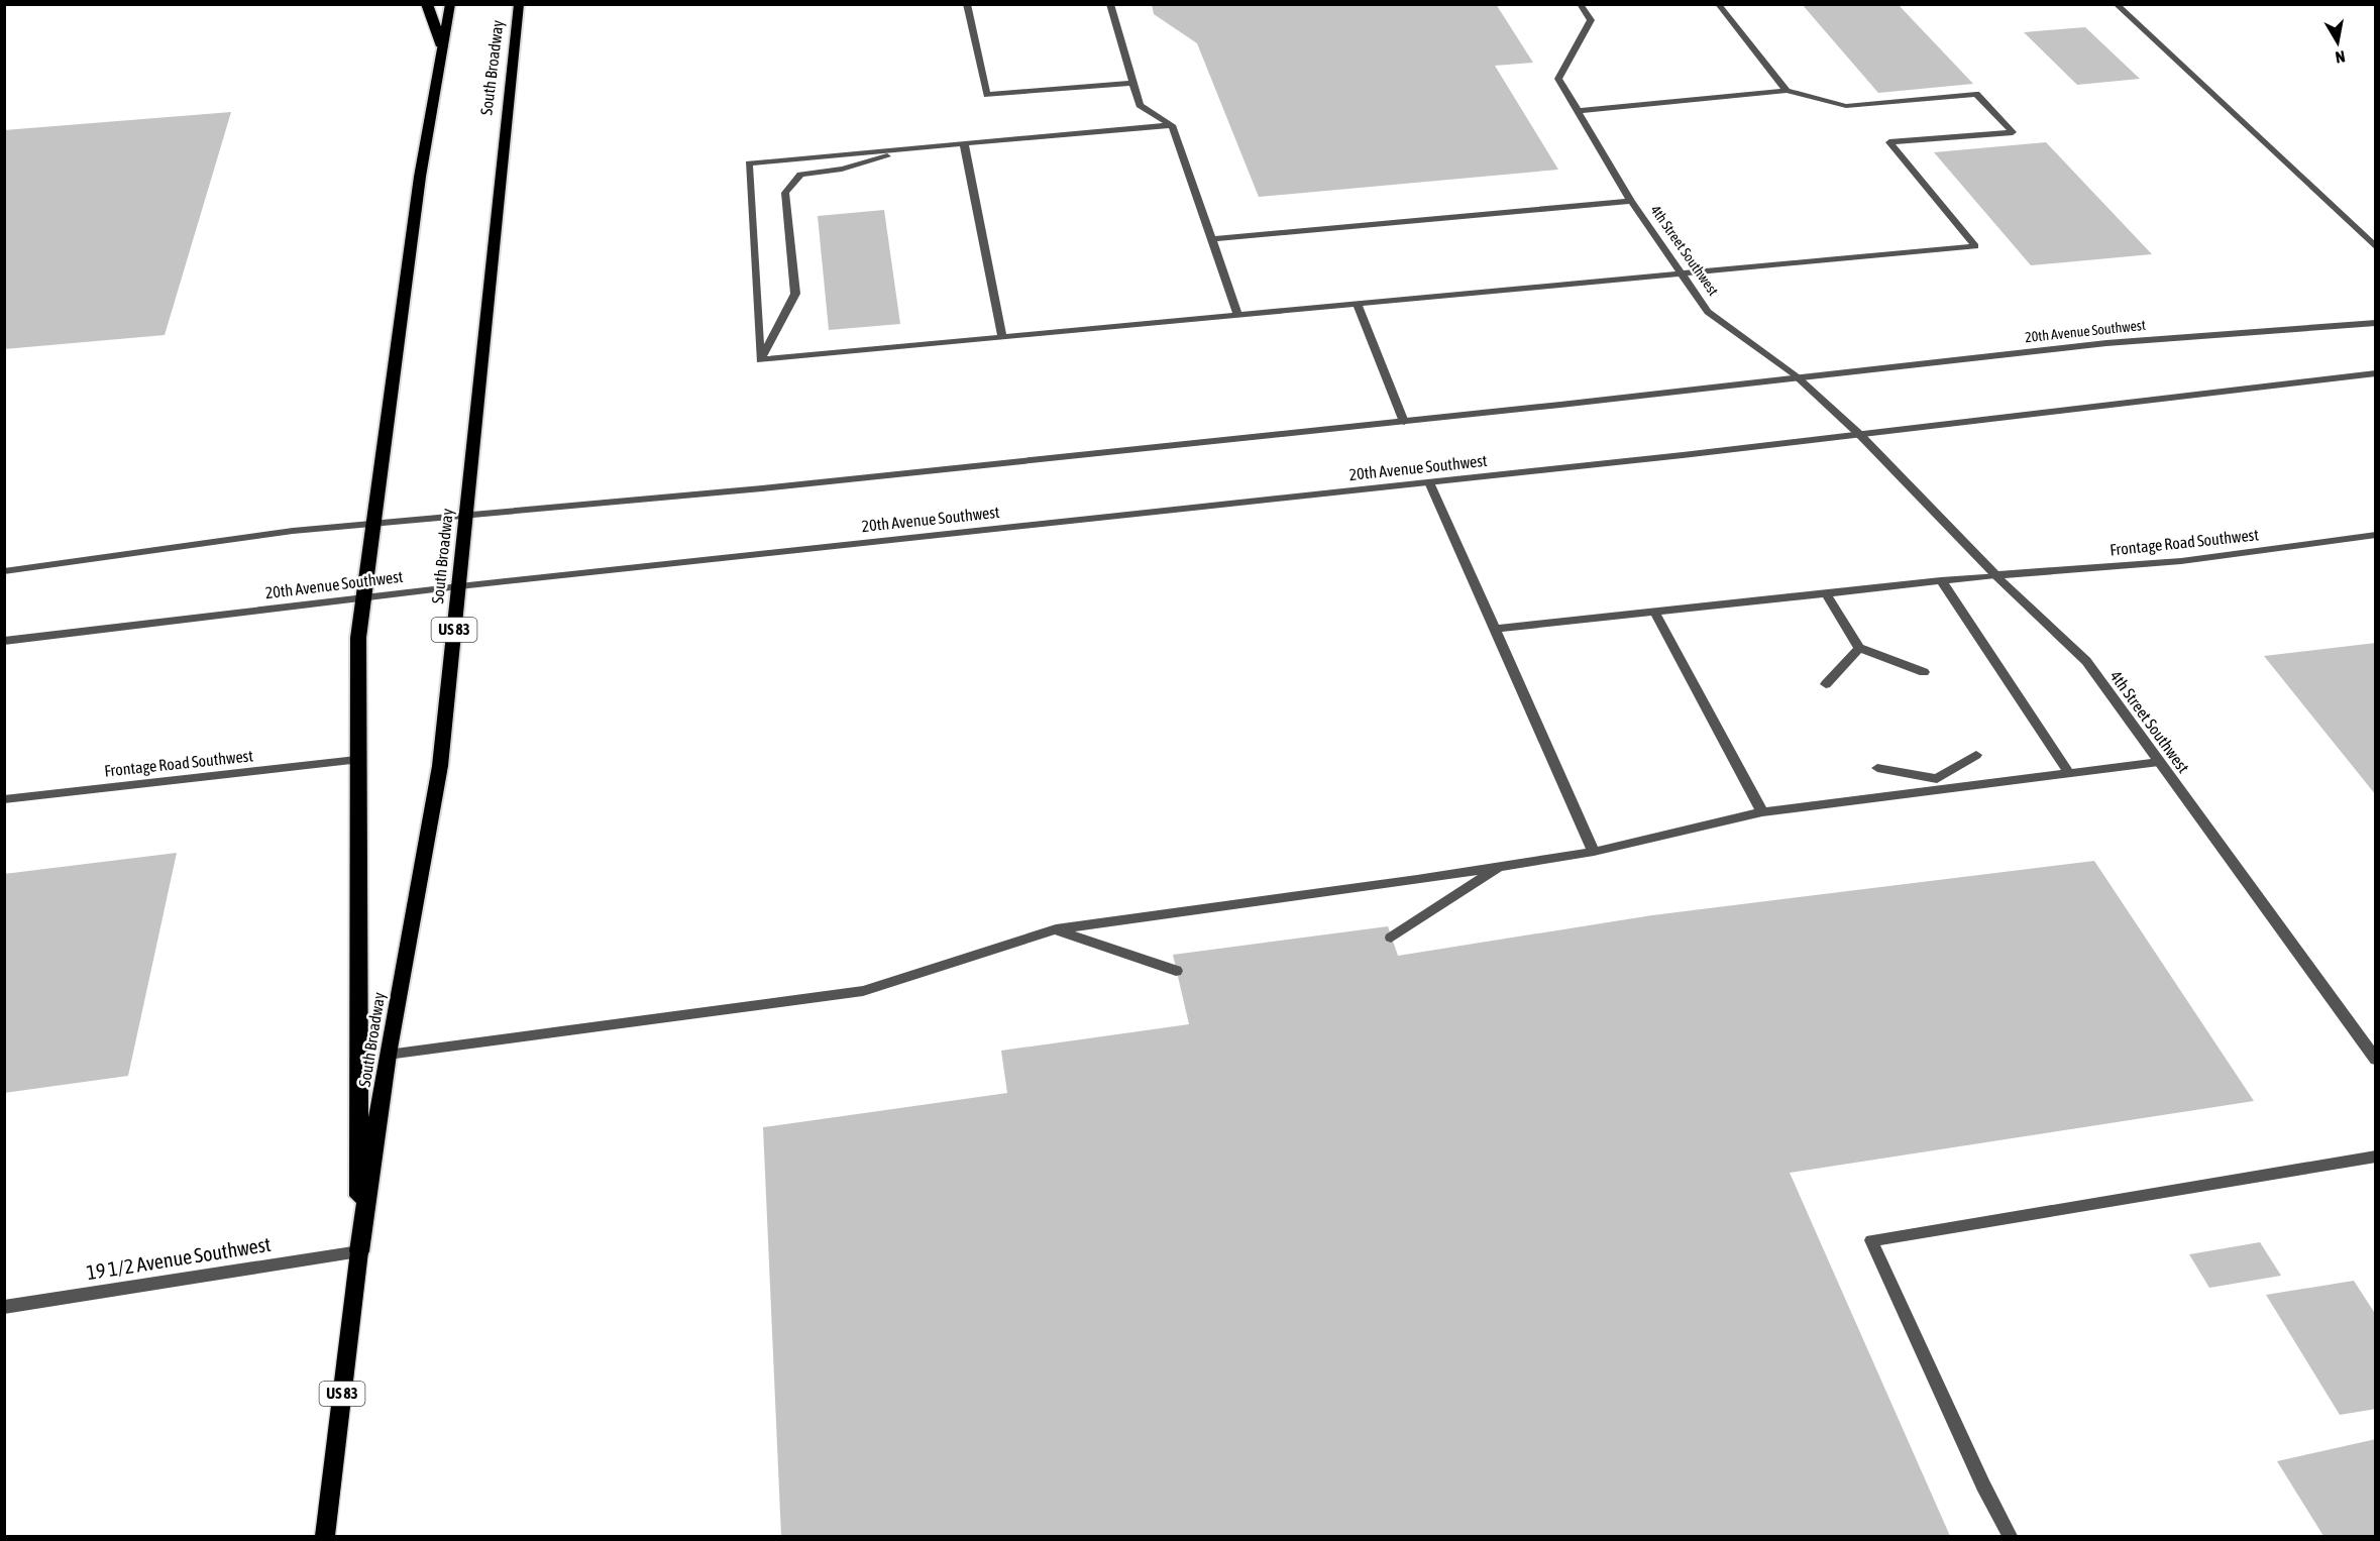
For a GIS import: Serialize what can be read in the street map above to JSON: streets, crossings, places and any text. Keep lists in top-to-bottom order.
{
  "streets": {
    "highway": ["South Broadway", "US 83"],
    "street": [
      "4th Street Southwest",
      "20th Avenue Southwest",
      "Frontage Road Southwest",
      "19 1/2 Avenue Southwest"
    ]
  },
  "crossings": [
    ["South Broadway", "20th Avenue Southwest"],
    ["South Broadway", "Frontage Road Southwest"],
    ["South Broadway", "19 1/2 Avenue Southwest"],
    ["4th Street Southwest", "20th Avenue Southwest"],
    ["4th Street Southwest", "Frontage Road Southwest"]
  ],
  "north": "bottom"
}
